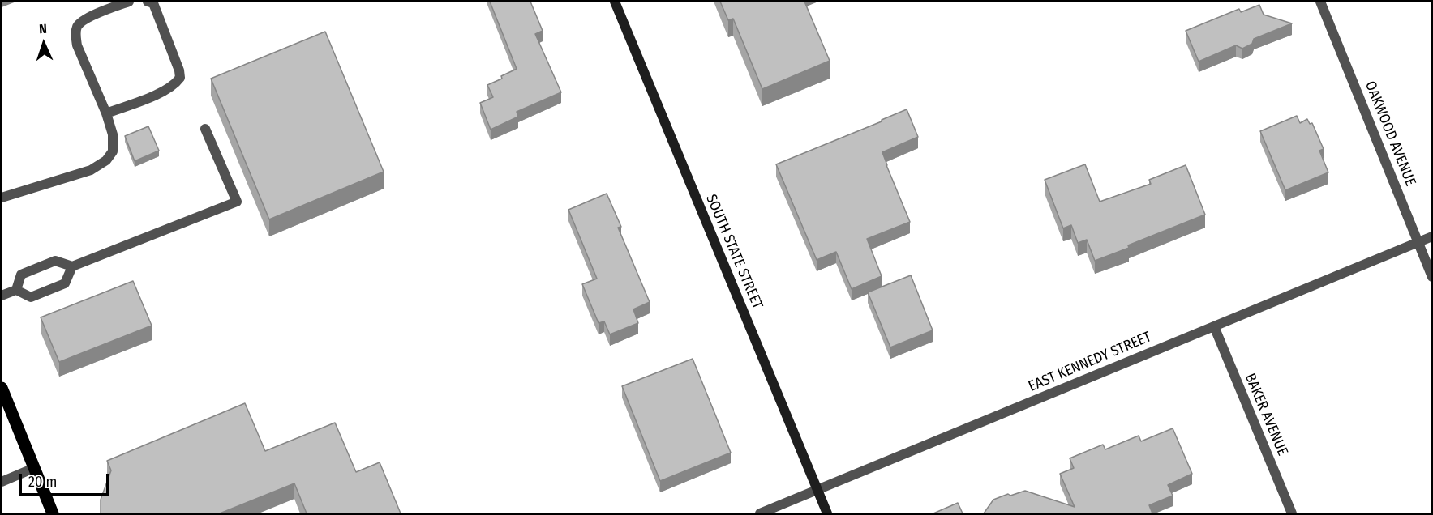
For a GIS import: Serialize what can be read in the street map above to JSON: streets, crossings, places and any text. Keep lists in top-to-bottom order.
{
  "streets": {
    "street": [
      "OAKWOOD AVENUE",
      "SOUTH STATE STREET",
      "EAST KENNEDY STREET",
      "BAKER AVENUE"
    ]
  },
  "crossings": [
    ["OAKWOOD AVENUE", "EAST KENNEDY STREET"],
    ["SOUTH STATE STREET", "EAST KENNEDY STREET"],
    ["EAST KENNEDY STREET", "BAKER AVENUE"]
  ],
  "scale_bar": "20 m",
  "north": "top"
}
